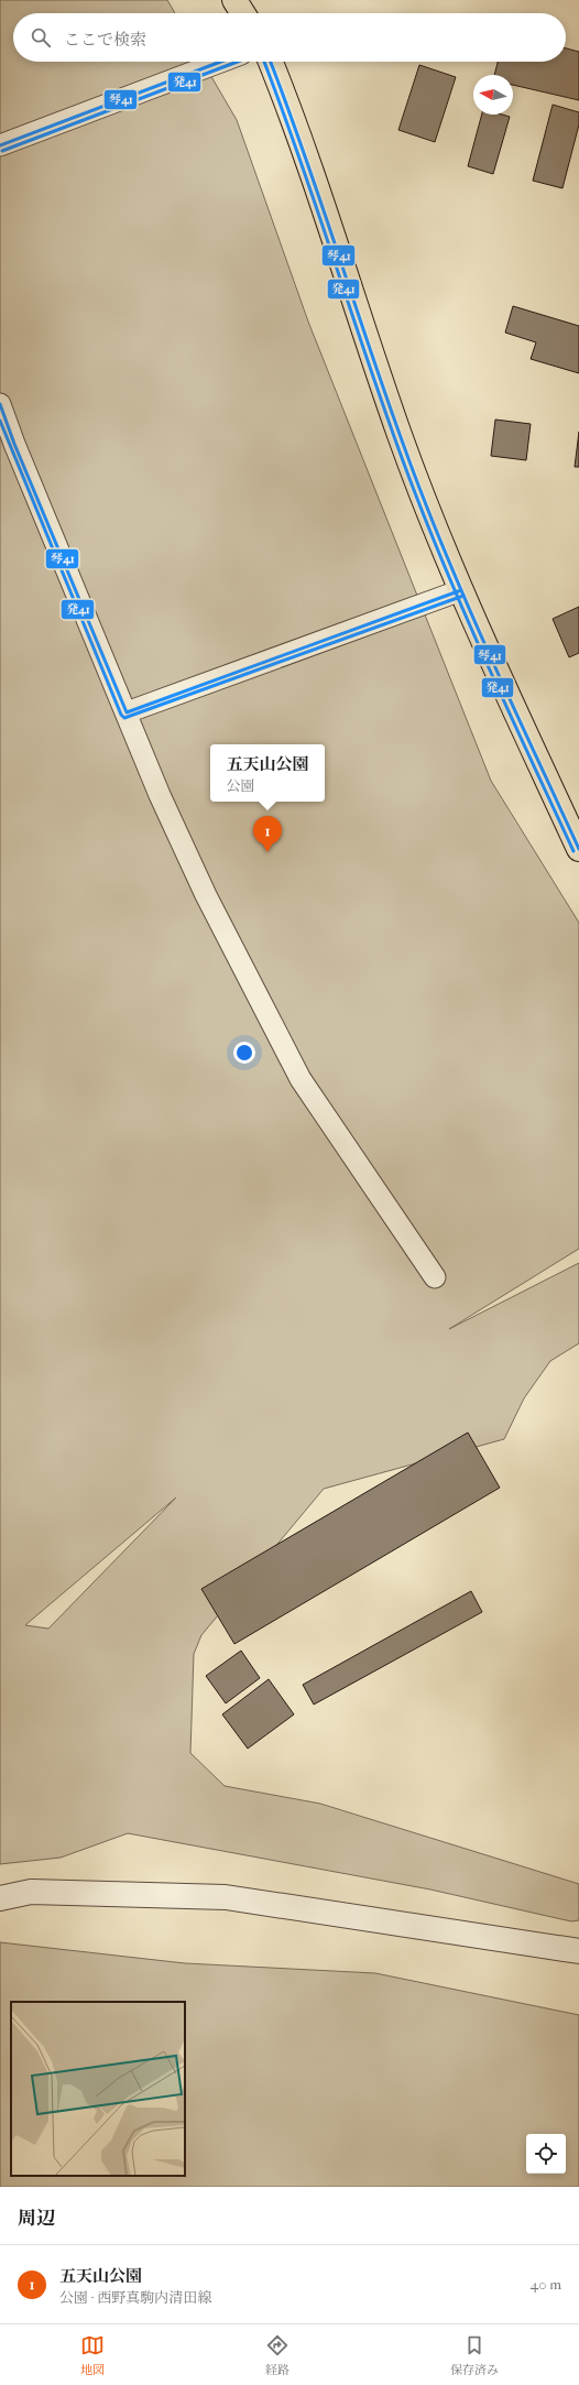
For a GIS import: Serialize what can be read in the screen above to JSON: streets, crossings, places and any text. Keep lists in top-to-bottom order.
{
  "lines": ["transit line 琴41", "transit line 発41"],
  "north": "left",
  "page": {
    "search": "ここで検索",
    "popup": ["五天山公園", "公園"],
    "pins": "1",
    "heading": "周辺",
    "list": [
      {
        "mark": "1",
        "name": "五天山公園",
        "note": "公園 · 西野真駒内清田線",
        "value": "40 m"
      }
    ],
    "nav": ["地図", "経路", "保存済み"]
  }
}
